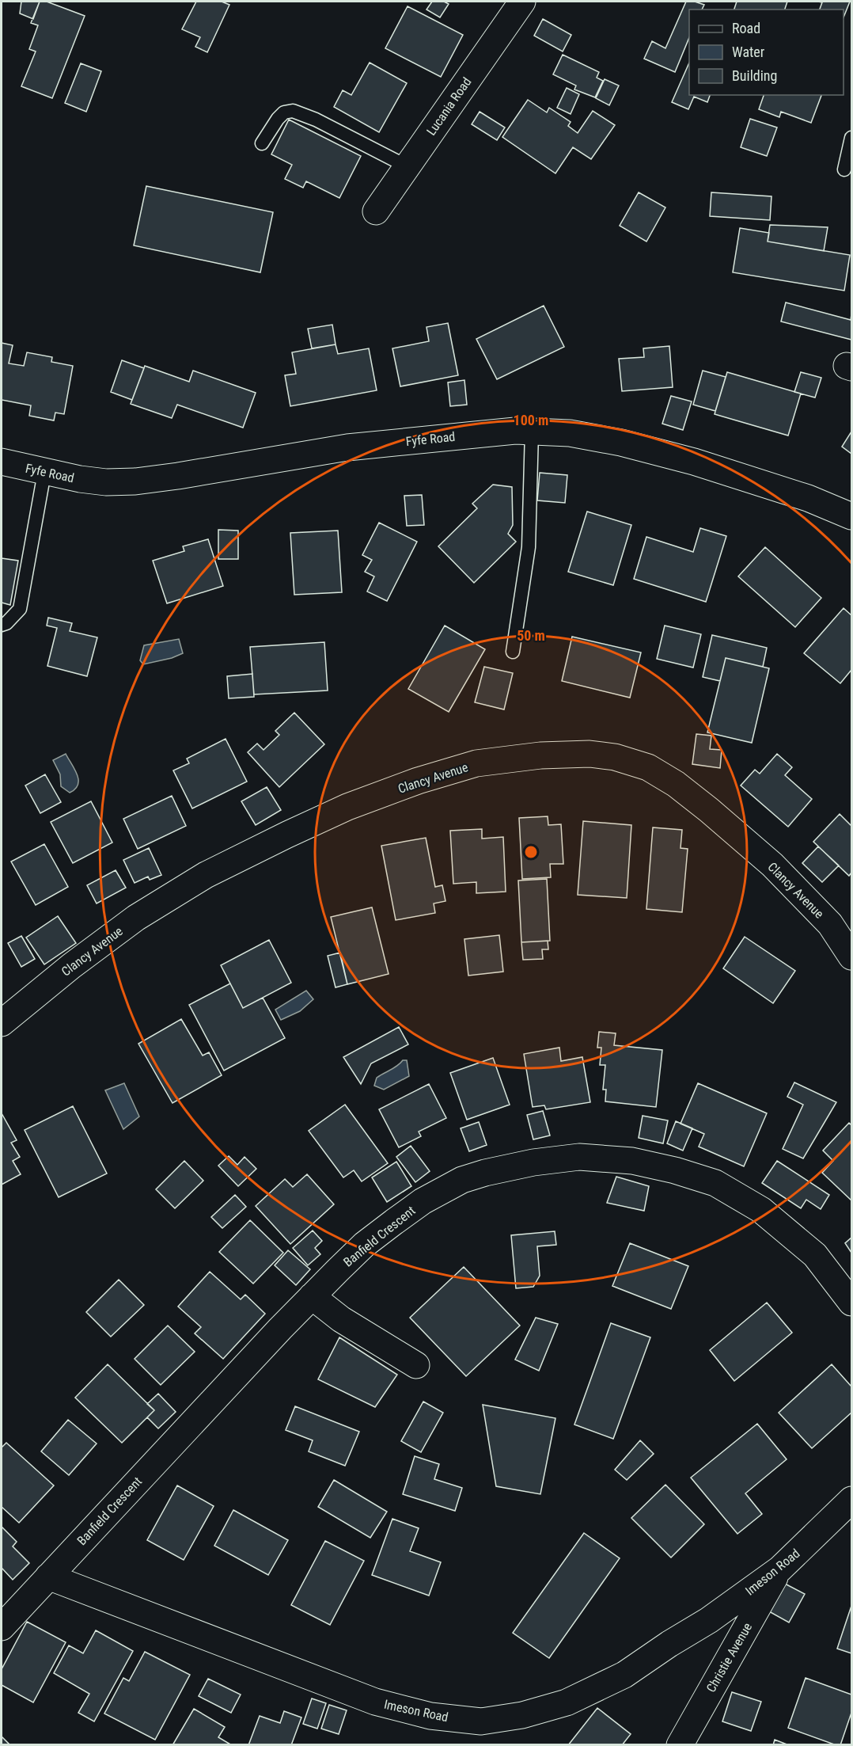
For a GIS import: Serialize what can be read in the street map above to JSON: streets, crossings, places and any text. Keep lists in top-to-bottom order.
{
  "streets": {
    "street": [
      "Lucania Road",
      "Fyfe Road",
      "Clancy Avenue",
      "Banfield Crescent",
      "Imeson Road",
      "Christie Avenue"
    ]
  },
  "crossings": [
    ["Banfield Crescent", "Imeson Road"],
    ["Imeson Road", "Christie Avenue"]
  ],
  "legend": ["Road", "Water", "Building"],
  "rings": ["100 m", "50 m"]
}
